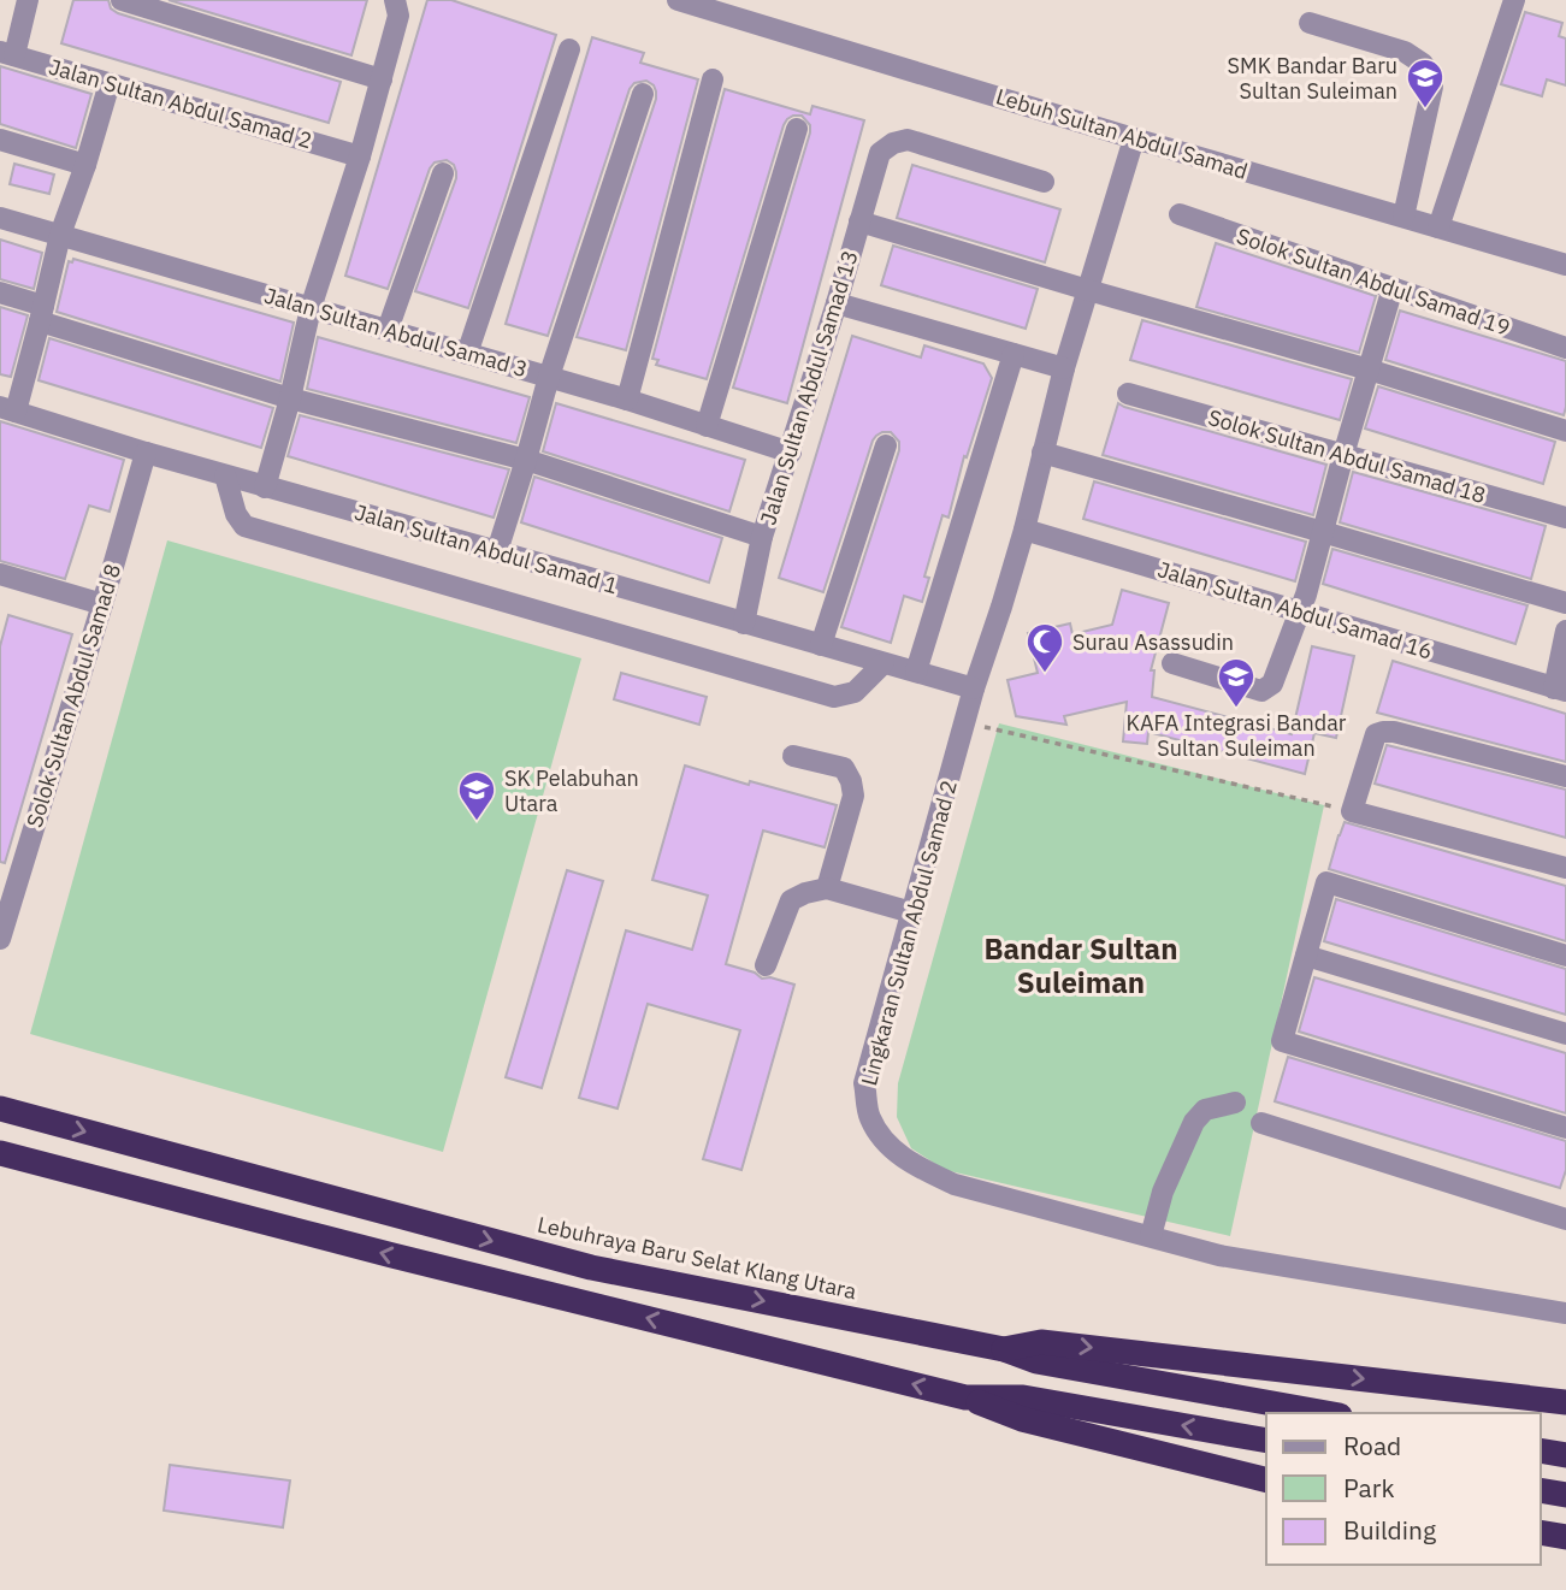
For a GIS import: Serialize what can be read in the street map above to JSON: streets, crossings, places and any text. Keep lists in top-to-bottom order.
{
  "streets": {
    "highway": ["Lebuhraya Baru Selat Klang Utara"],
    "street": [
      "Jalan Sultan Abdul Samad 2",
      "Lebuh Sultan Abdul Samad",
      "Solok Sultan Abdul Samad 19",
      "Jalan Sultan Abdul Samad 3",
      "Jalan Sultan Abdul Samad 13",
      "Solok Sultan Abdul Samad 18",
      "Jalan Sultan Abdul Samad 1",
      "Jalan Sultan Abdul Samad 16",
      "Solok Sultan Abdul Samad 8",
      "Lingkaran Sultan Abdul Samad 2"
    ]
  },
  "crossings": [
    ["Lebuh Sultan Abdul Samad", "Lingkaran Sultan Abdul Samad 2"],
    ["Jalan Sultan Abdul Samad 3", "Jalan Sultan Abdul Samad 13"],
    ["Jalan Sultan Abdul Samad 13", "Jalan Sultan Abdul Samad 1"],
    ["Jalan Sultan Abdul Samad 1", "Solok Sultan Abdul Samad 8"],
    ["Jalan Sultan Abdul Samad 1", "Lingkaran Sultan Abdul Samad 2"],
    ["Jalan Sultan Abdul Samad 16", "Lingkaran Sultan Abdul Samad 2"]
  ],
  "districts": ["Bandar Sultan Suleiman"],
  "places": {
    "school or university": ["SMK Bandar Baru Sultan Suleiman", "KAFA Integrasi Bandar Sultan Suleiman", "SK Pelabuhan Utara"],
    "mosque": ["Surau Asassudin"]
  },
  "legend": ["Road", "Park", "Building"]
}
